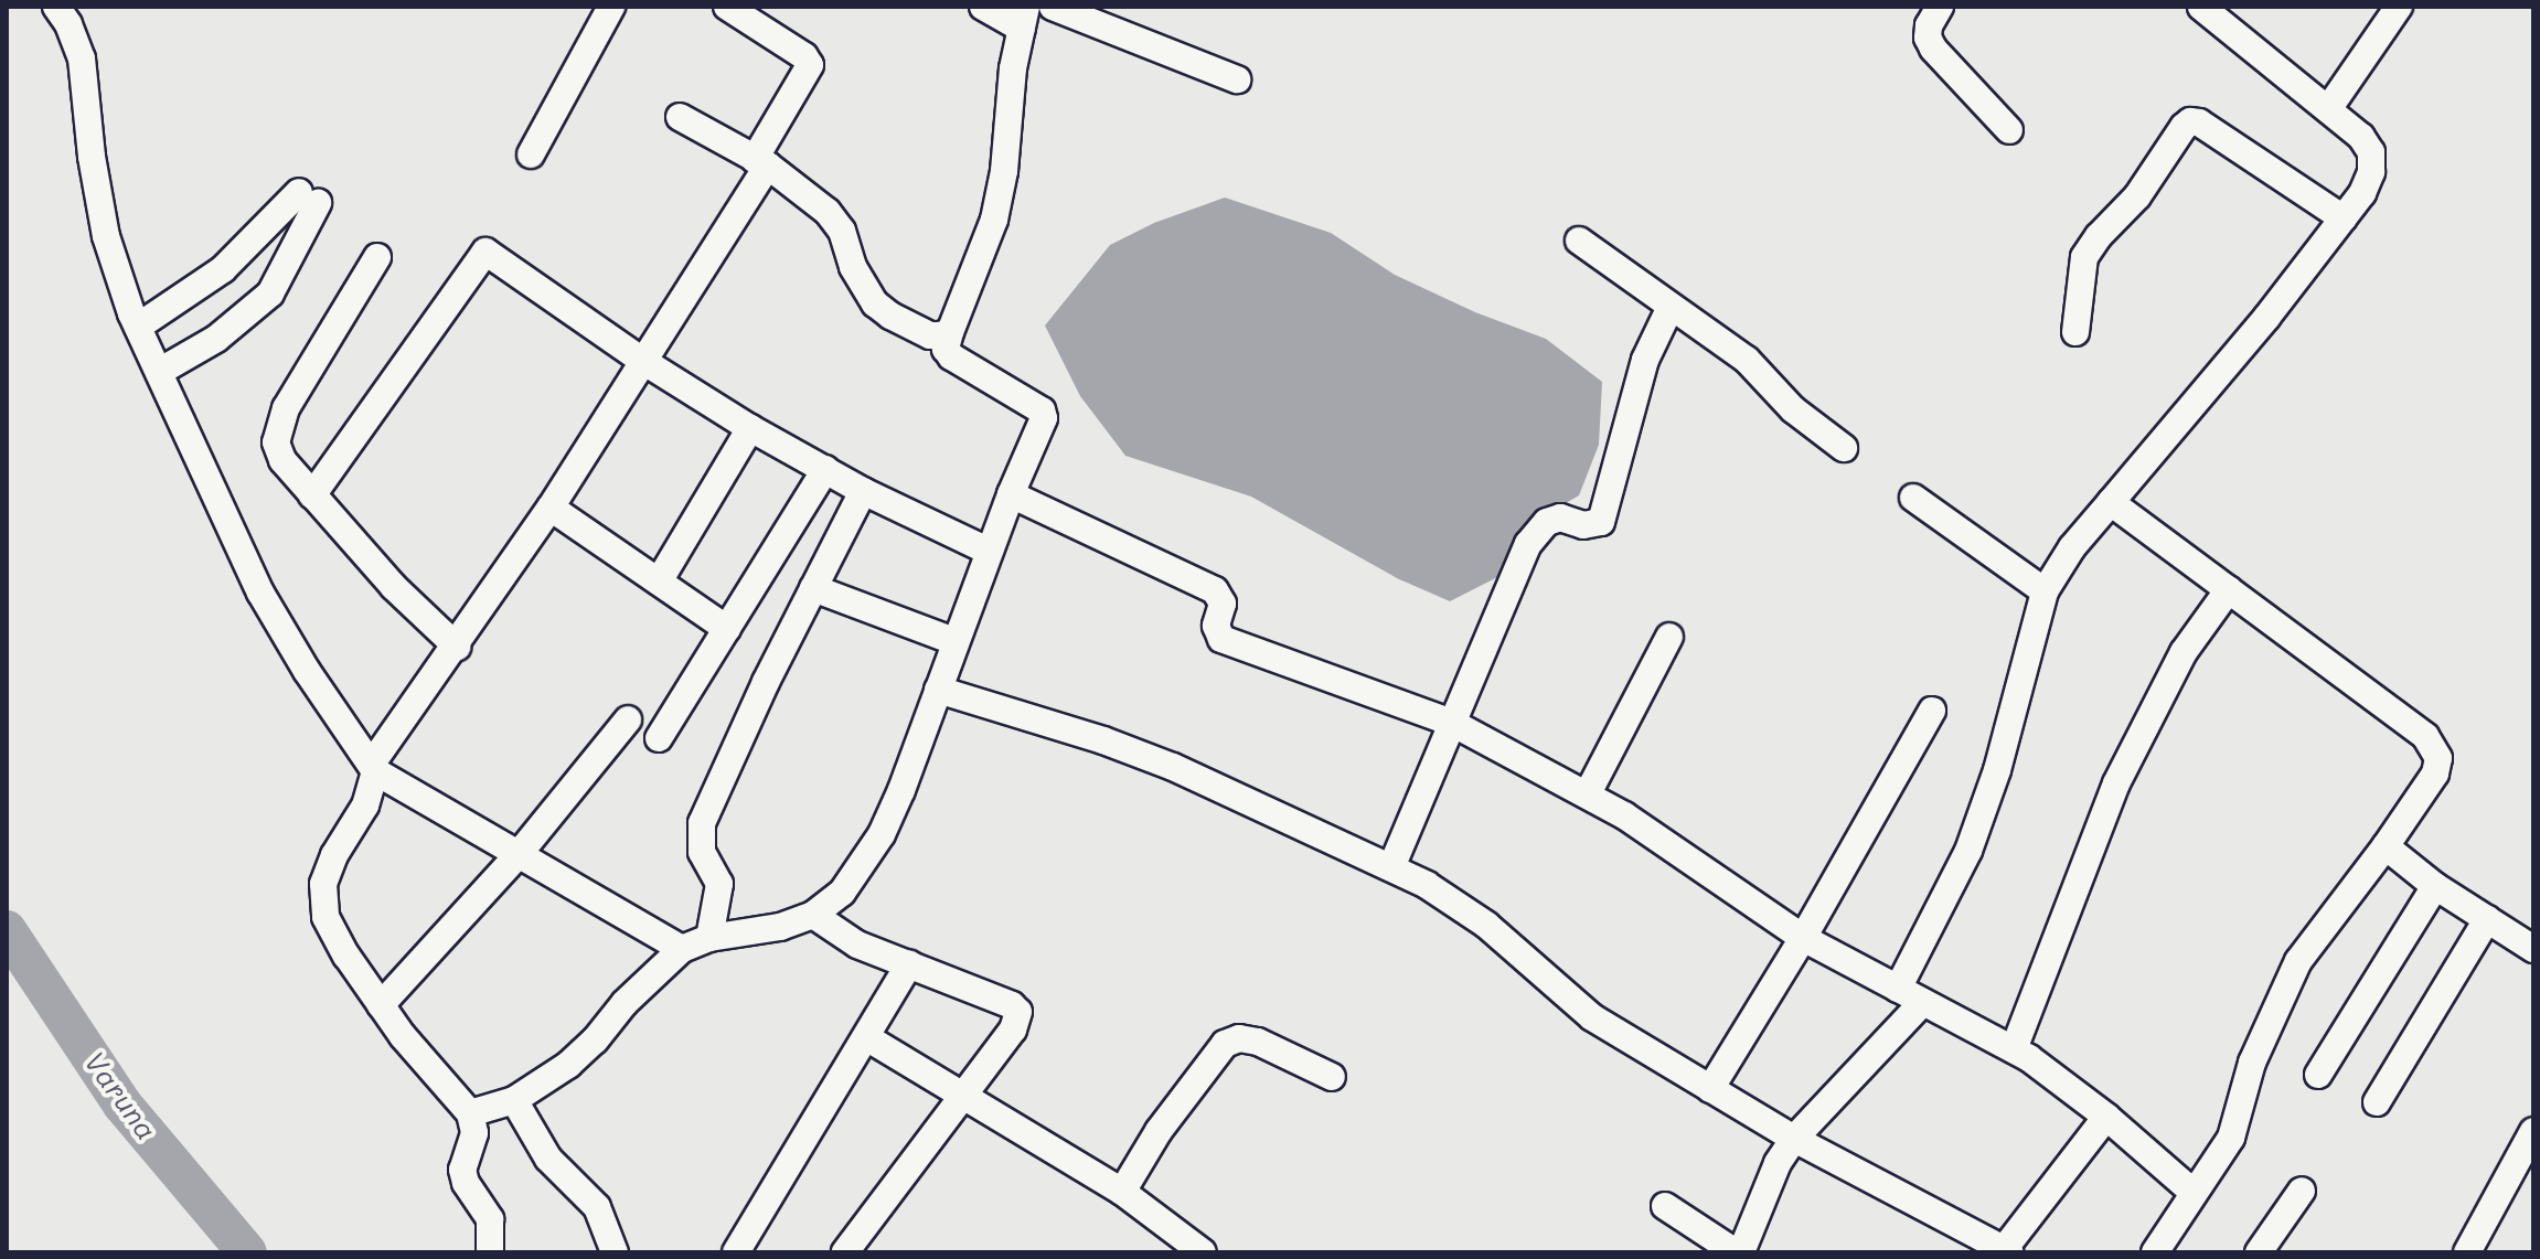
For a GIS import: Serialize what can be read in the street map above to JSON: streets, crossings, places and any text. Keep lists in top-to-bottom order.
{
  "water": ["Varuna"]
}
